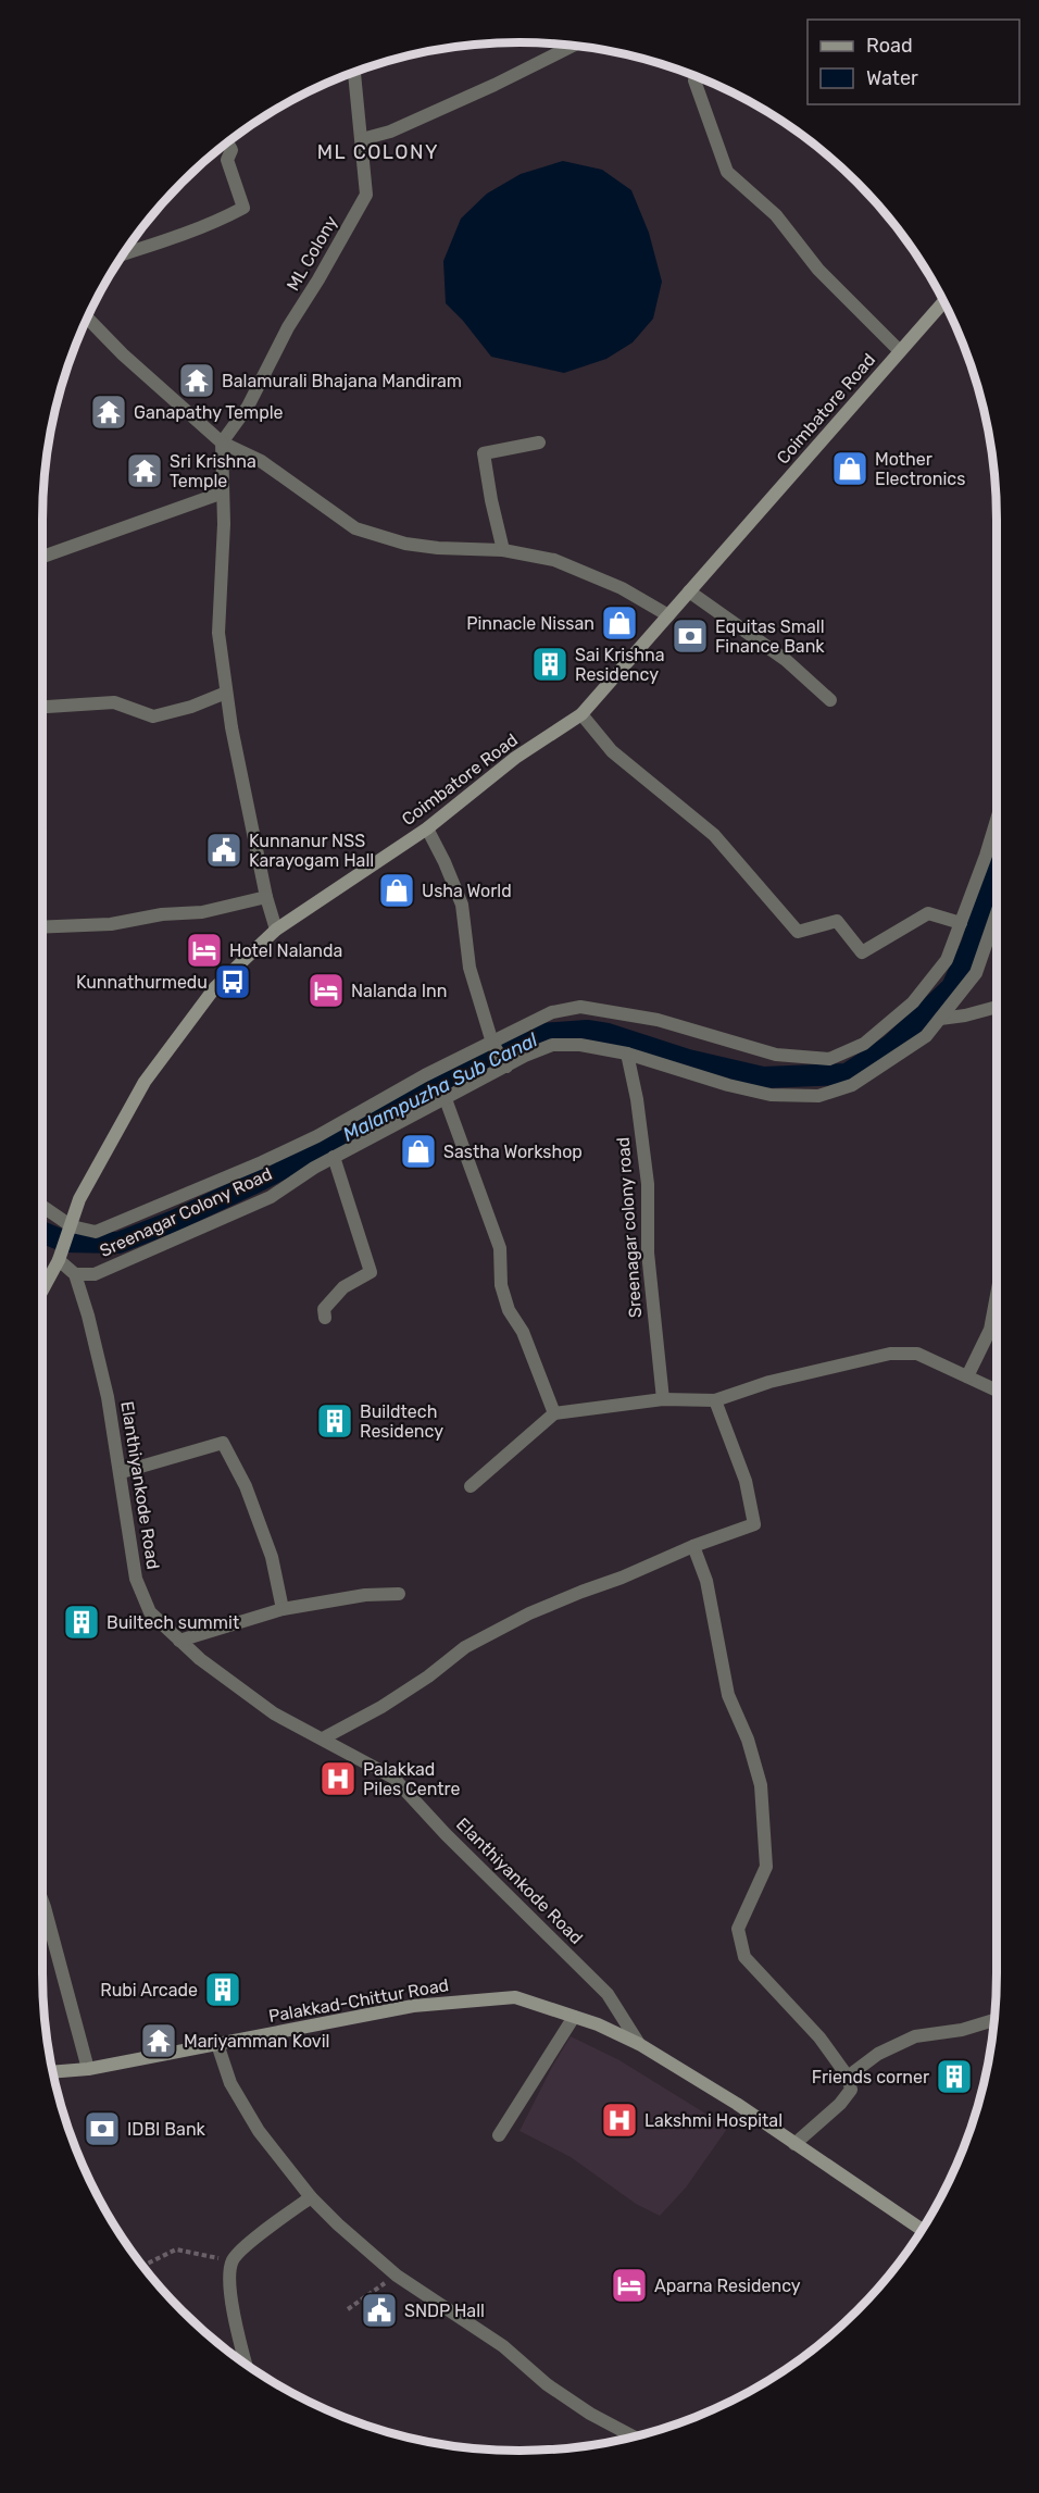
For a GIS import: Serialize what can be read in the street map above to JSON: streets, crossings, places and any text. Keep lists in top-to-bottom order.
{
  "streets": {
    "main road": ["Coimbatore Road", "Palakkad-Chittur Road"],
    "street": [
      "ML Colony",
      "Sreenagar Colony Road",
      "Sreenagar colony road",
      "Elanthiyankode Road"
    ]
  },
  "crossings": [
    ["Sreenagar Colony Road", "Sreenagar colony road"],
    ["Sreenagar Colony Road", "Elanthiyankode Road"],
    ["Elanthiyankode Road", "Palakkad-Chittur Road"]
  ],
  "districts": ["ML COLONY"],
  "water": ["Malampuzha Sub Canal"],
  "places": {
    "temple": [
      "Balamurali Bhajana Mandiram",
      "Ganapathy Temple",
      "Sri Krishna Temple",
      "Mariyamman Kovil"
    ],
    "shop": [
      "Mother Electronics",
      "Pinnacle Nissan",
      "Usha World",
      "Sastha Workshop"
    ],
    "bank": ["Equitas Small Finance Bank", "IDBI Bank"],
    "building": [
      "Sai Krishna Residency",
      "Buildtech Residency",
      "Builtech summit",
      "Rubi Arcade",
      "Friends corner"
    ],
    "public building": ["Kunnanur NSS Karayogam Hall", "SNDP Hall"],
    "hotel": ["Hotel Nalanda", "Nalanda Inn", "Aparna Residency"],
    "bus stop": ["Kunnathurmedu"],
    "hospital": ["Palakkad Piles Centre", "Lakshmi Hospital"]
  },
  "legend": ["Road", "Water"]
}
